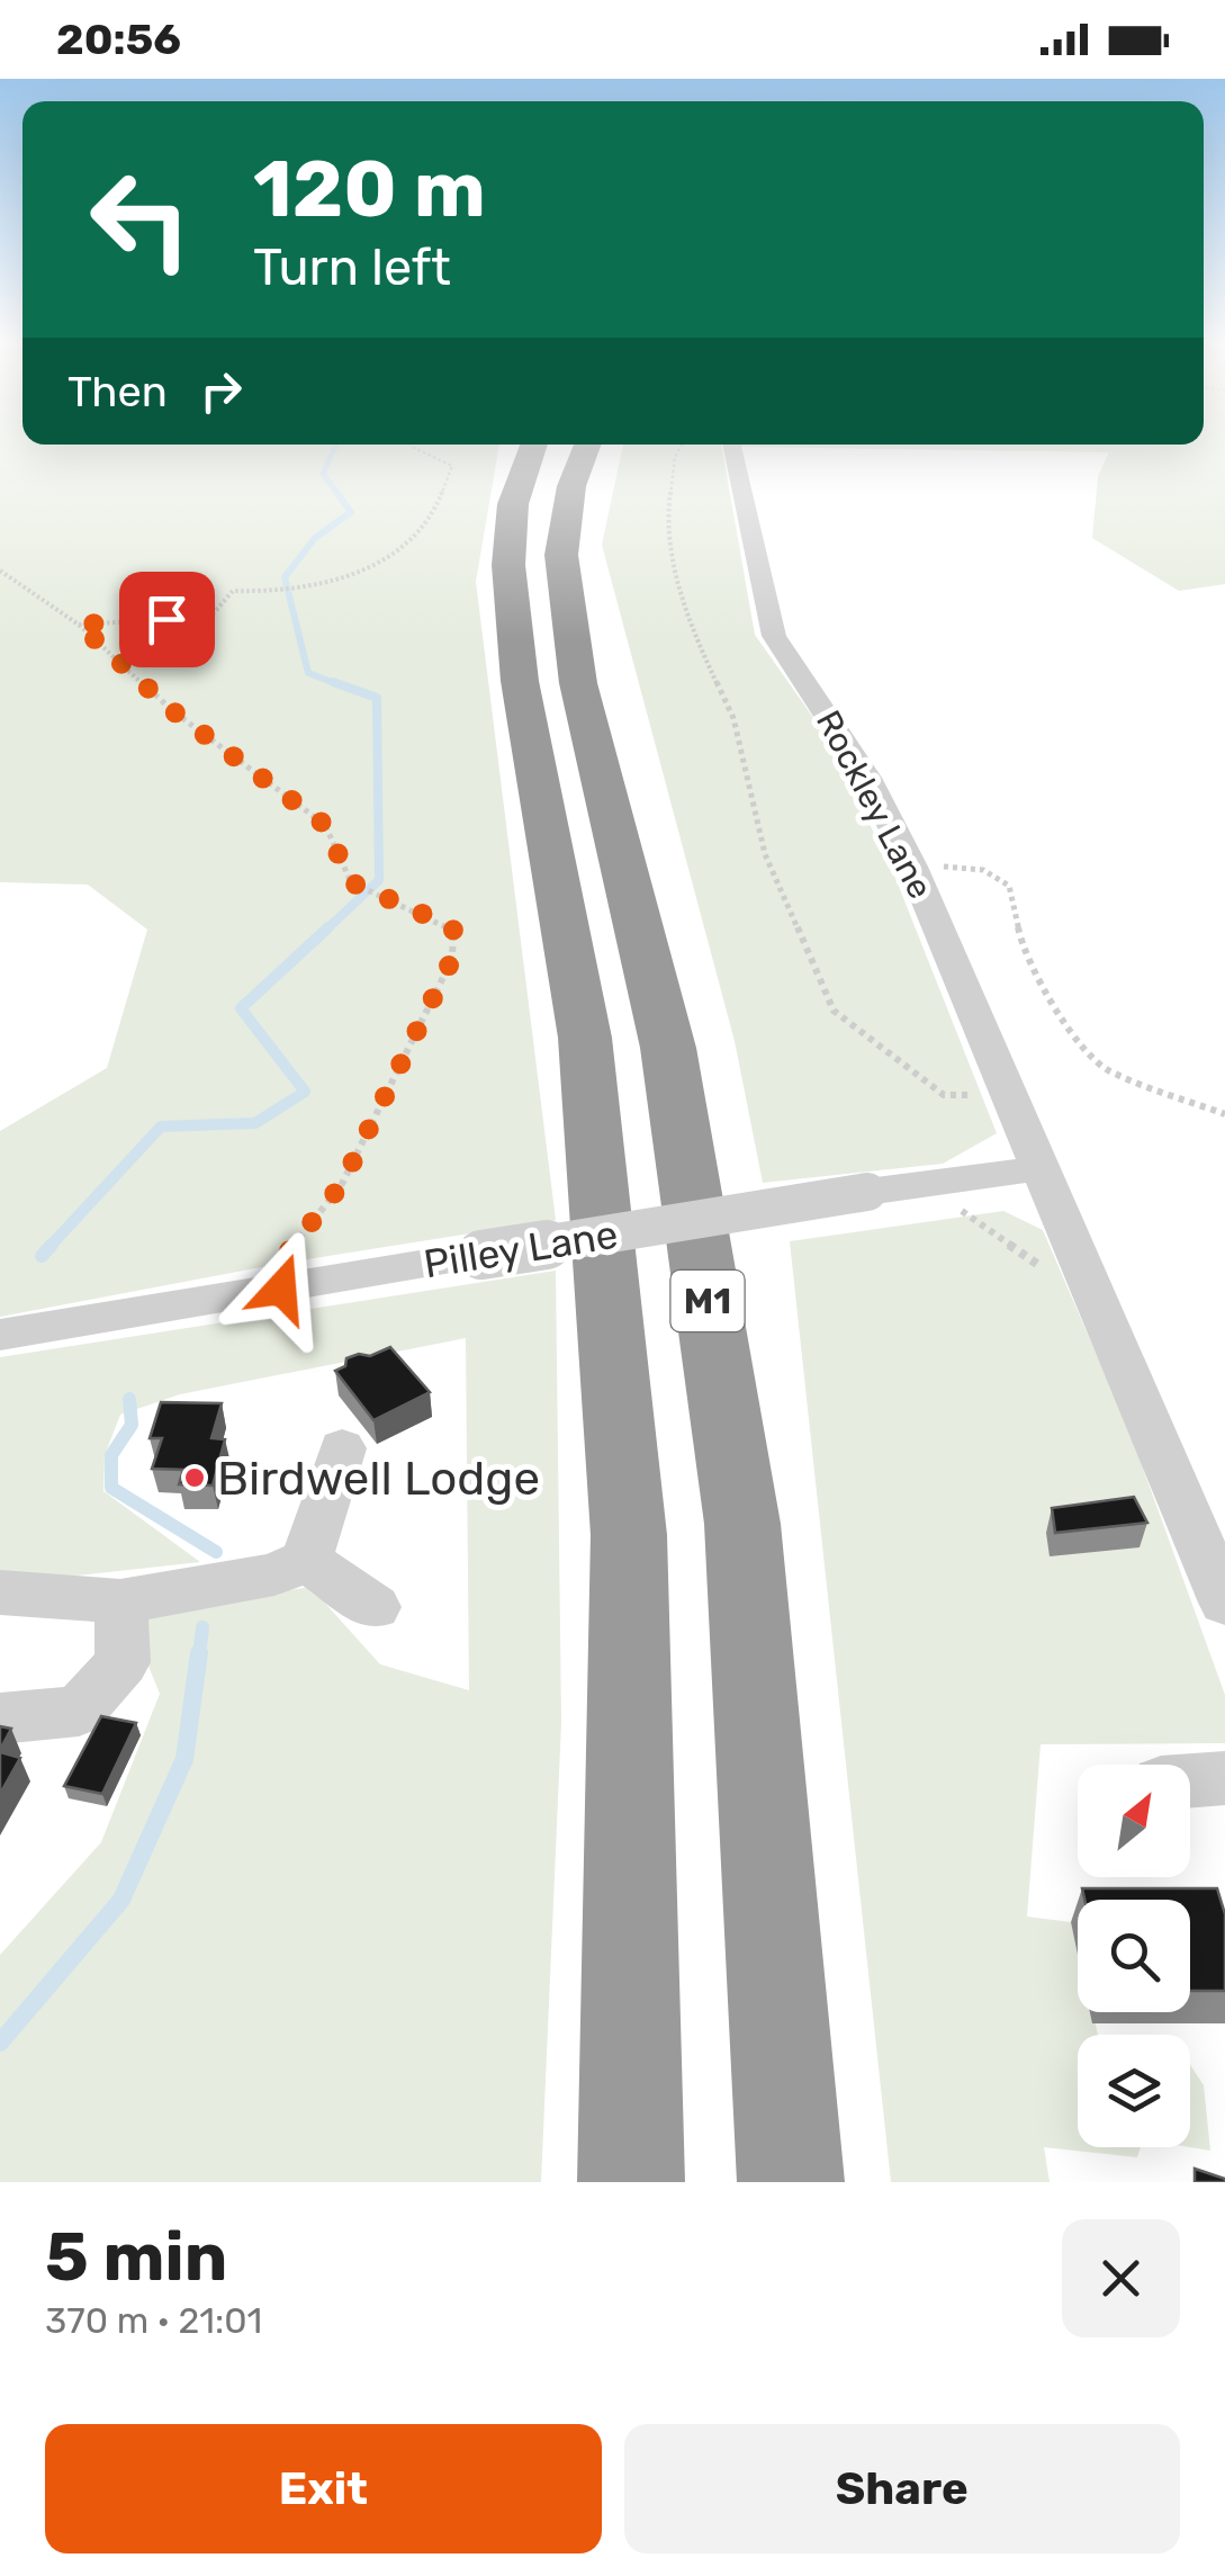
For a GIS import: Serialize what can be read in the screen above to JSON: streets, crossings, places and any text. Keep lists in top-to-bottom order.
{
  "streets": {
    "highway": ["M1"],
    "street": ["Rockley Lane", "Pilley Lane"]
  },
  "crossings": [
    ["Rockley Lane", "Pilley Lane"]
  ],
  "places": ["Birdwell Lodge"],
  "north": "top right",
  "page": {
    "status": "20:56",
    "turn": ["120 m", "Turn left"],
    "then": "Then",
    "heading": ["5 min", "370 m · 21:01"],
    "buttons": ["Exit", "Share"]
  }
}
